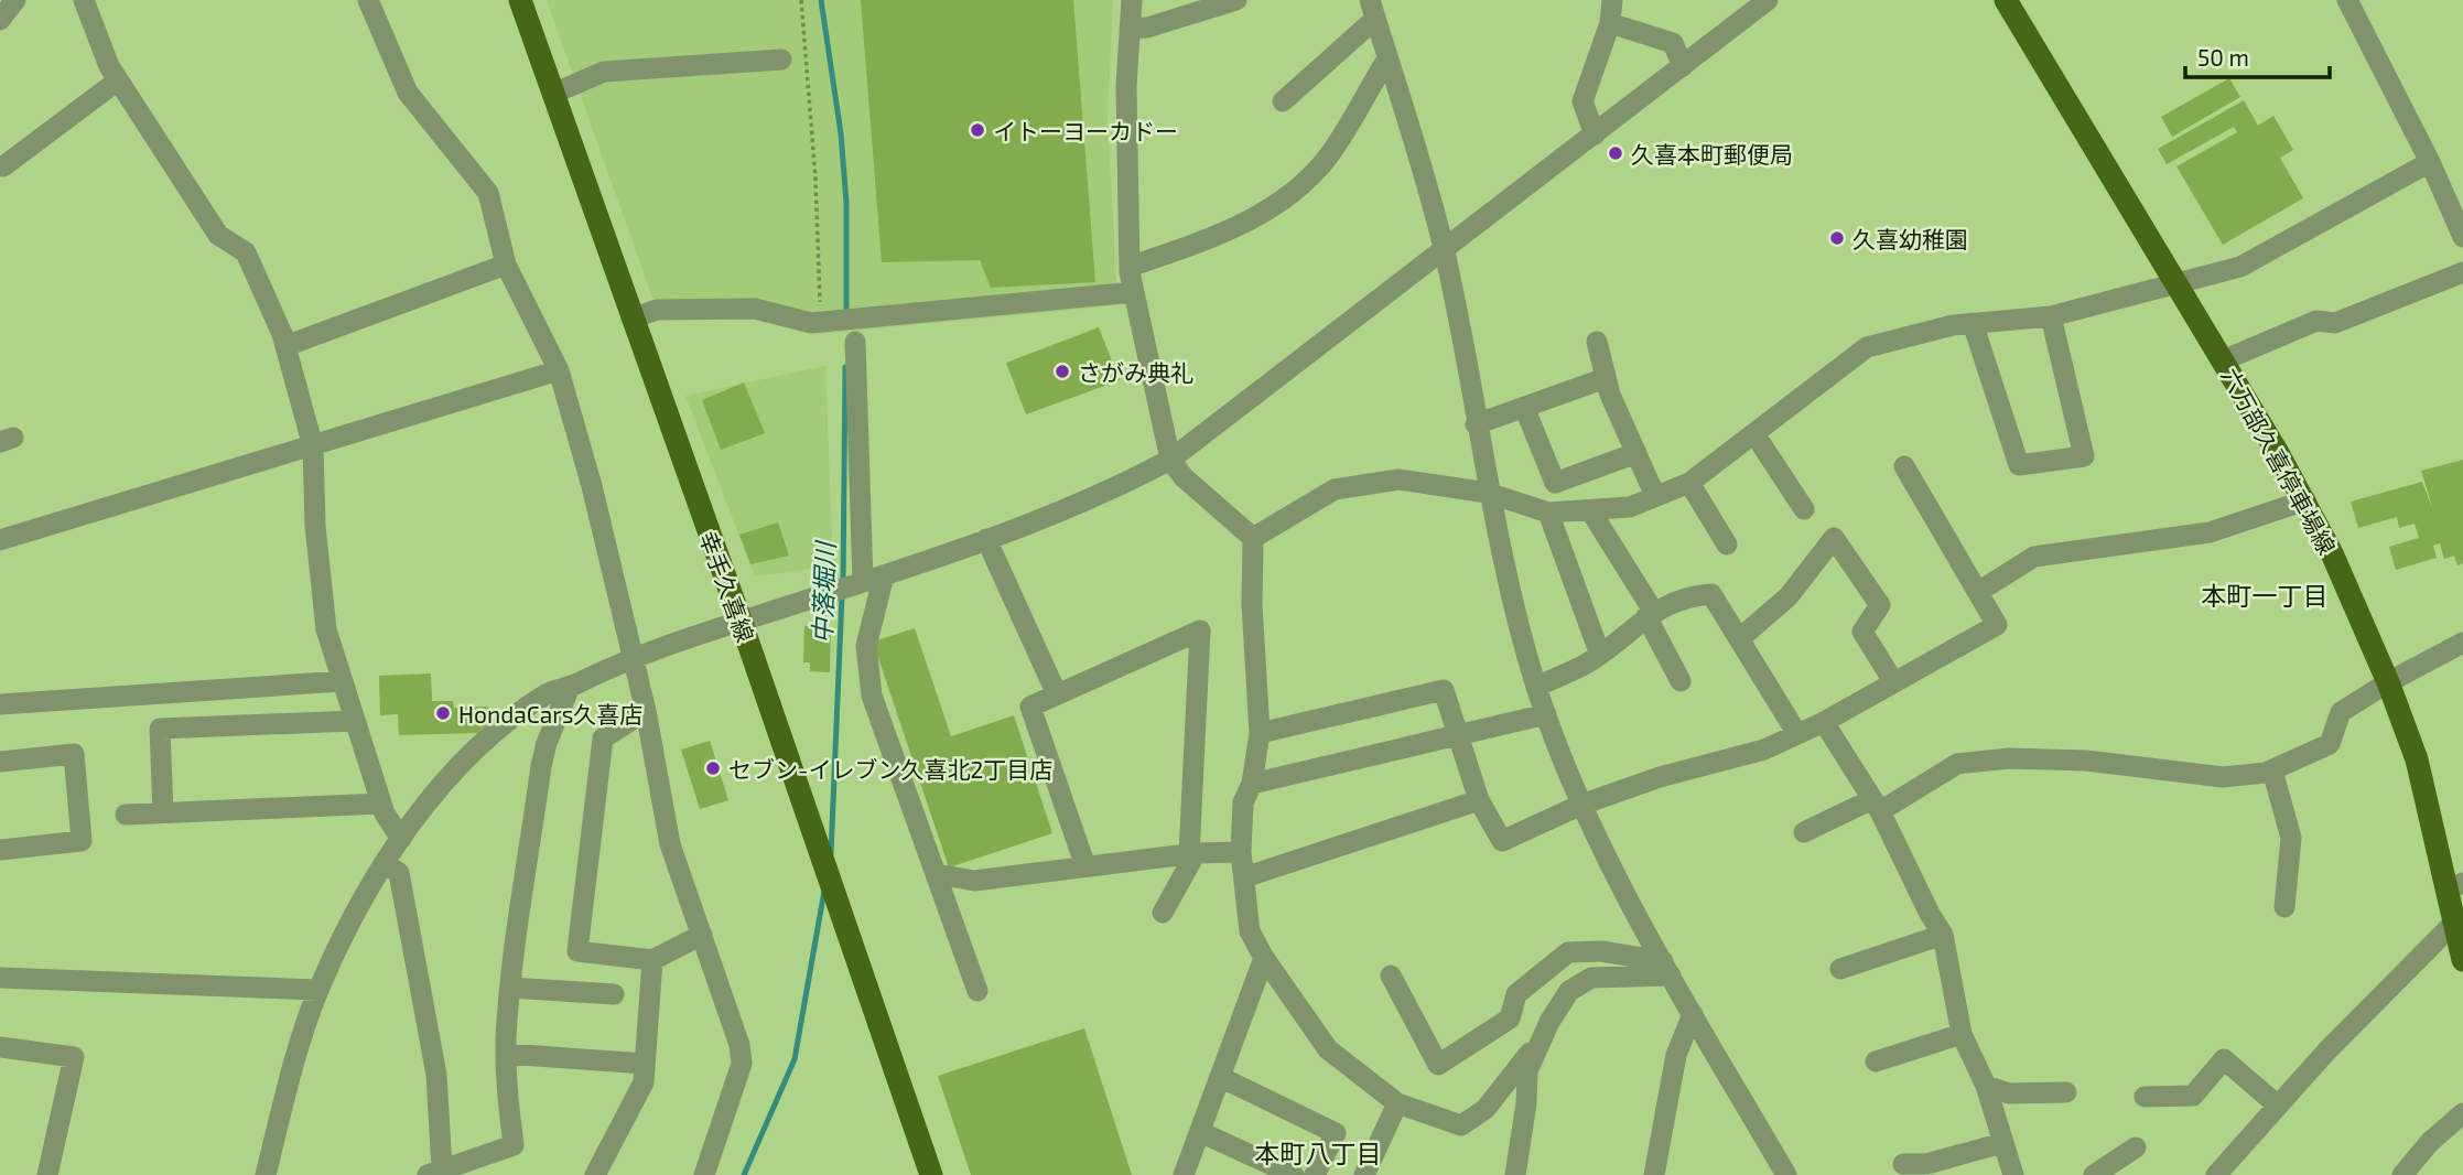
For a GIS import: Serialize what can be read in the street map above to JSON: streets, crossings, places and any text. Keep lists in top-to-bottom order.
{
  "streets": {
    "main road": ["六万部久喜停車場線", "幸手久喜線"]
  },
  "districts": ["本町一丁目", "本町八丁目"],
  "water": ["中落堀川"],
  "places": [
    "イトーヨーカドー",
    "久喜本町郵便局",
    "久喜幼稚園",
    "さがみ典礼",
    "HondaCars久喜店",
    "セブン-イレブン久喜北2丁目店"
  ],
  "scale_bar": "50 m"
}
